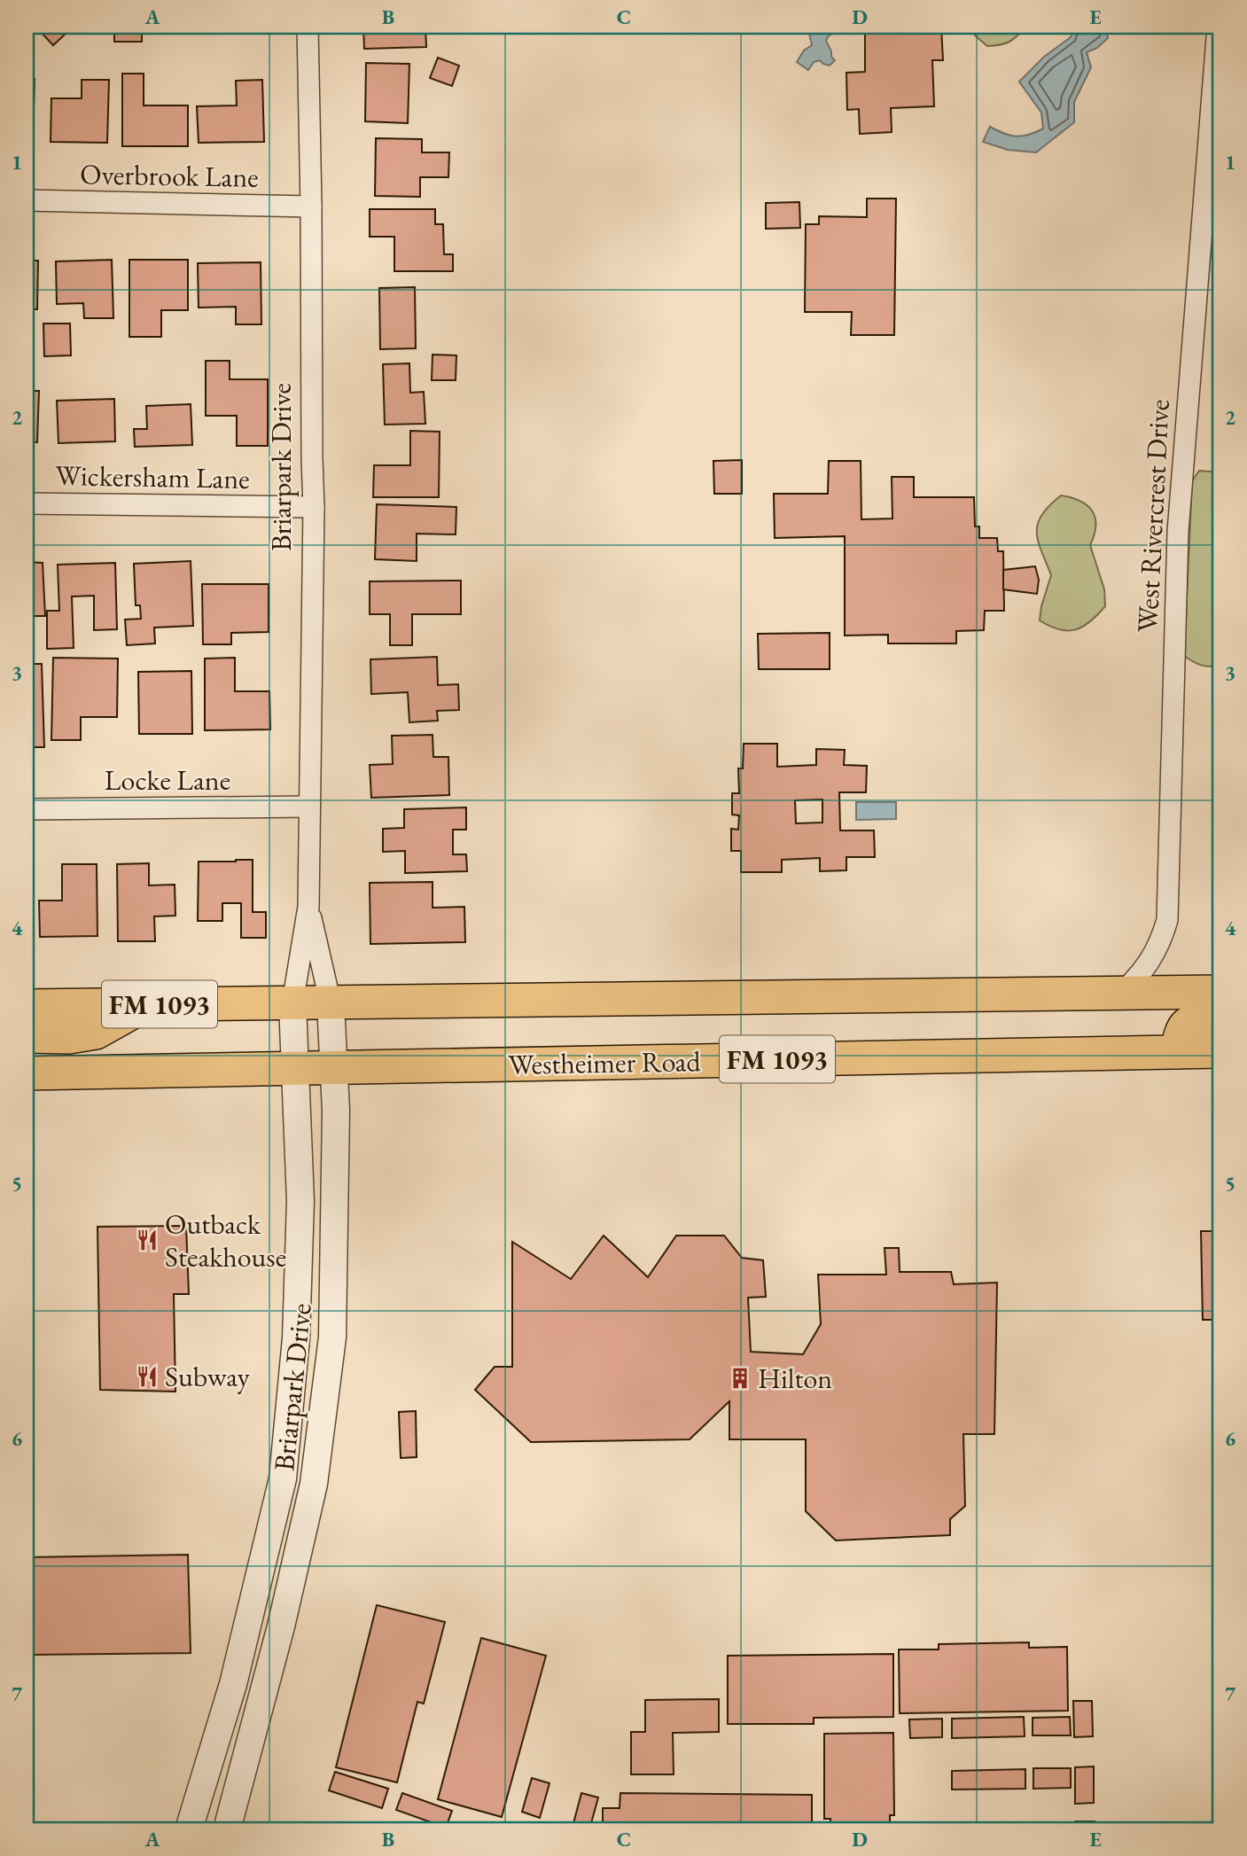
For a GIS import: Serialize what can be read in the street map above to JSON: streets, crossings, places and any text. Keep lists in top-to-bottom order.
{
  "streets": {
    "main road": ["FM 1093", "Westheimer Road"],
    "street": [
      "Overbrook Lane",
      "Briarpark Drive",
      "Wickersham Lane",
      "West Rivercrest Drive",
      "Locke Lane"
    ]
  },
  "crossings": [
    ["Overbrook Lane", "Briarpark Drive"],
    ["Briarpark Drive", "Wickersham Lane"],
    ["Briarpark Drive", "Locke Lane"],
    ["Briarpark Drive", "FM 1093"],
    ["Briarpark Drive", "Westheimer Road"],
    ["West Rivercrest Drive", "FM 1093"]
  ],
  "places": {
    "restaurant": ["Outback Steakhouse", "Subway"],
    "building": ["Hilton"]
  },
  "grid": {
    "columns": [
      "A",
      "B",
      "C",
      "D",
      "E"
    ],
    "rows": [
      "1",
      "2",
      "3",
      "4",
      "5",
      "6",
      "7"
    ]
  }
}
